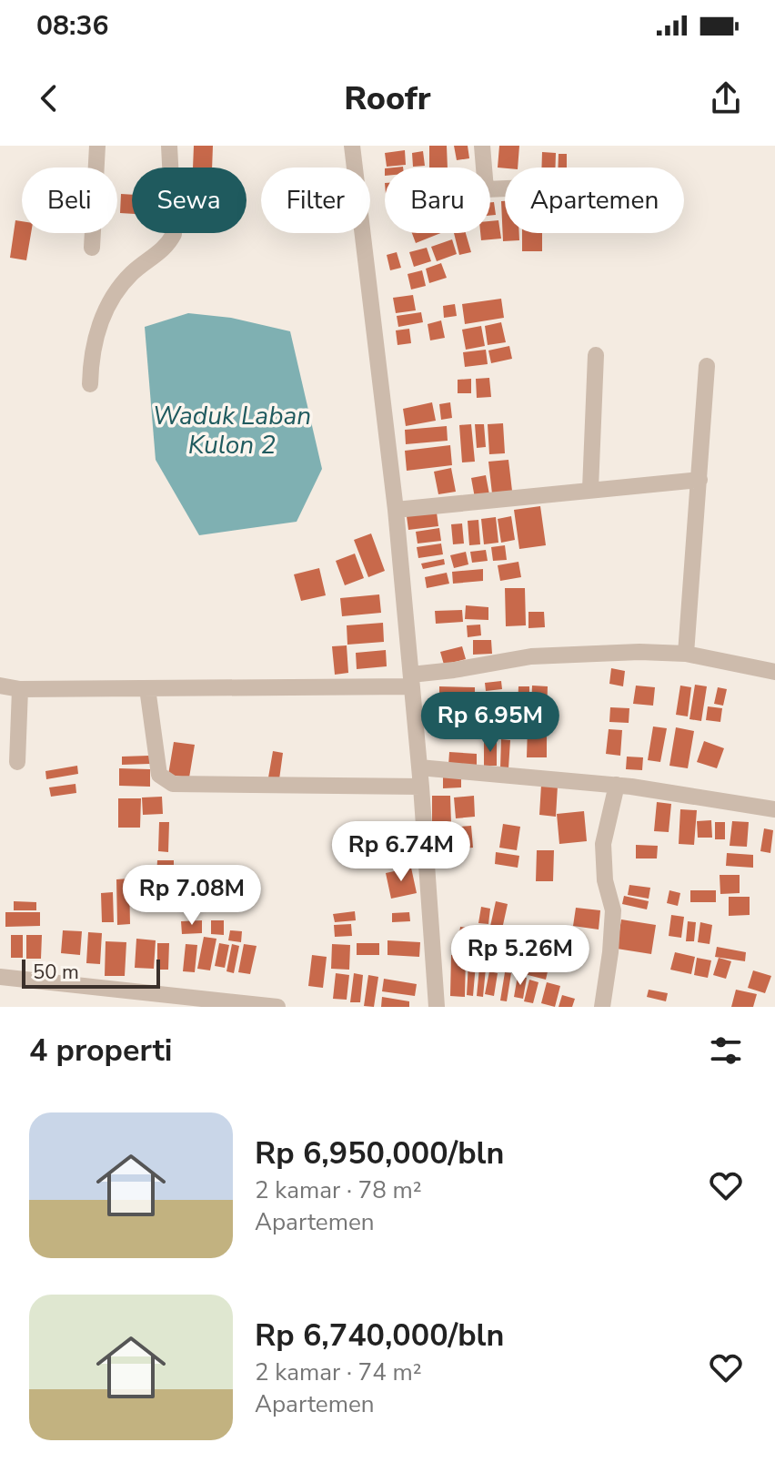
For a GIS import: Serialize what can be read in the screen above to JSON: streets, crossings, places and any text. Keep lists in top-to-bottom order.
{
  "water": ["Waduk Laban Kulon 2"],
  "scale_bar": "50 m",
  "page": {
    "status": "08:36",
    "header": "Roofr",
    "chip": [
      "Beli",
      "Sewa",
      "Filter",
      "Baru",
      "Apartemen"
    ],
    "price": [
      "Rp 6.95M",
      "Rp 6.74M",
      "Rp 7.08M",
      "Rp 5.26M"
    ],
    "scale": "50 m",
    "heading": "4 properti",
    "list": [
      {
        "name": "Rp 6,950,000/bln",
        "note": "2 kamar · 78 m² · Apartemen"
      },
      {
        "name": "Rp 6,740,000/bln",
        "note": "2 kamar · 74 m² · Apartemen"
      }
    ]
  }
}
